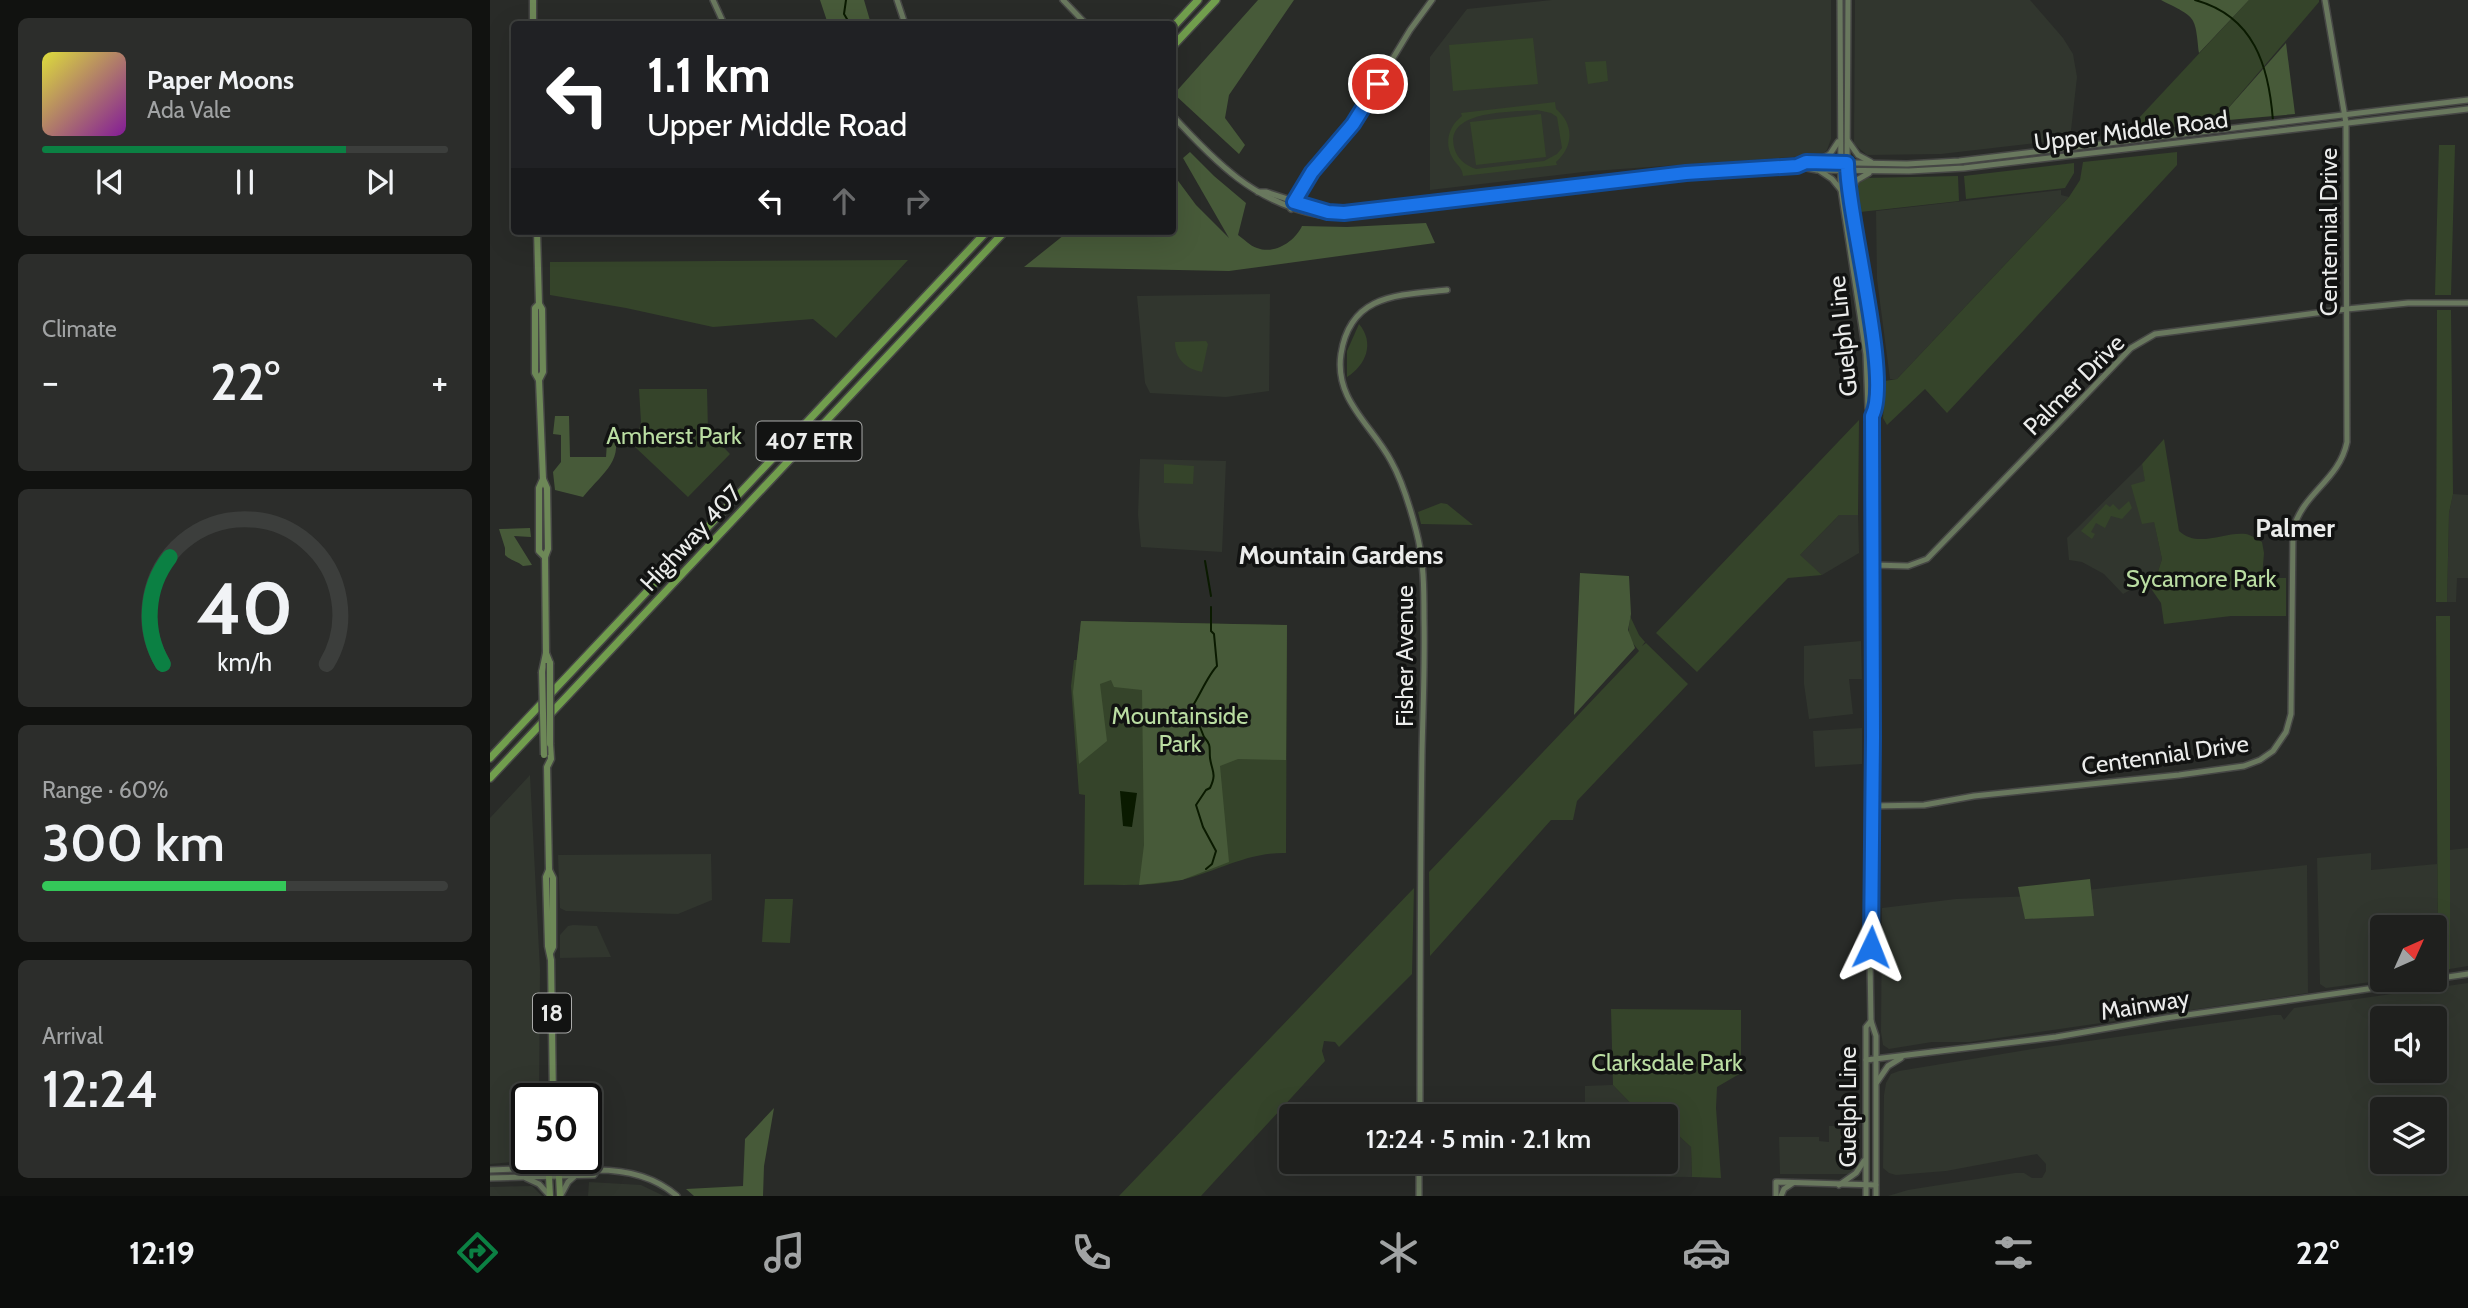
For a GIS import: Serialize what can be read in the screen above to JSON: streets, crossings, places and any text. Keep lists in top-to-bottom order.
{
  "streets": {
    "highway": ["407 ETR", "Highway 407"],
    "main road": [
      "Upper Middle Road",
      "Centennial Drive",
      "Guelph Line",
      "Palmer Drive",
      "Fisher Avenue",
      "Mainway",
      "18"
    ]
  },
  "crossings": [
    ["Upper Middle Road", "Centennial Drive"],
    ["Upper Middle Road", "Guelph Line"],
    ["Centennial Drive", "Guelph Line"],
    ["Centennial Drive", "Palmer Drive"],
    ["Guelph Line", "Palmer Drive"],
    ["Guelph Line", "Mainway"]
  ],
  "districts": ["Palmer", "Mountain Gardens"],
  "parks": [
    "Amherst Park",
    "Sycamore Park",
    "Mountainside Park",
    "Clarksdale Park"
  ],
  "north": "top right",
  "page": {
    "turn": ["1.1 km", "Upper Middle Road"],
    "song": ["Paper Moons", "Ada Vale"],
    "tile": [
      "Climate",
      ["Range · 60%", "300 km"],
      ["Arrival", "12:24"]
    ],
    "heat": ["−", "22°", "+"],
    "limit": "50",
    "trip": "12:24 · 5 min · 2.1 km",
    "tabs": ["12:19", "22°"],
    "gauge": ["40", "km/h"]
  }
}
